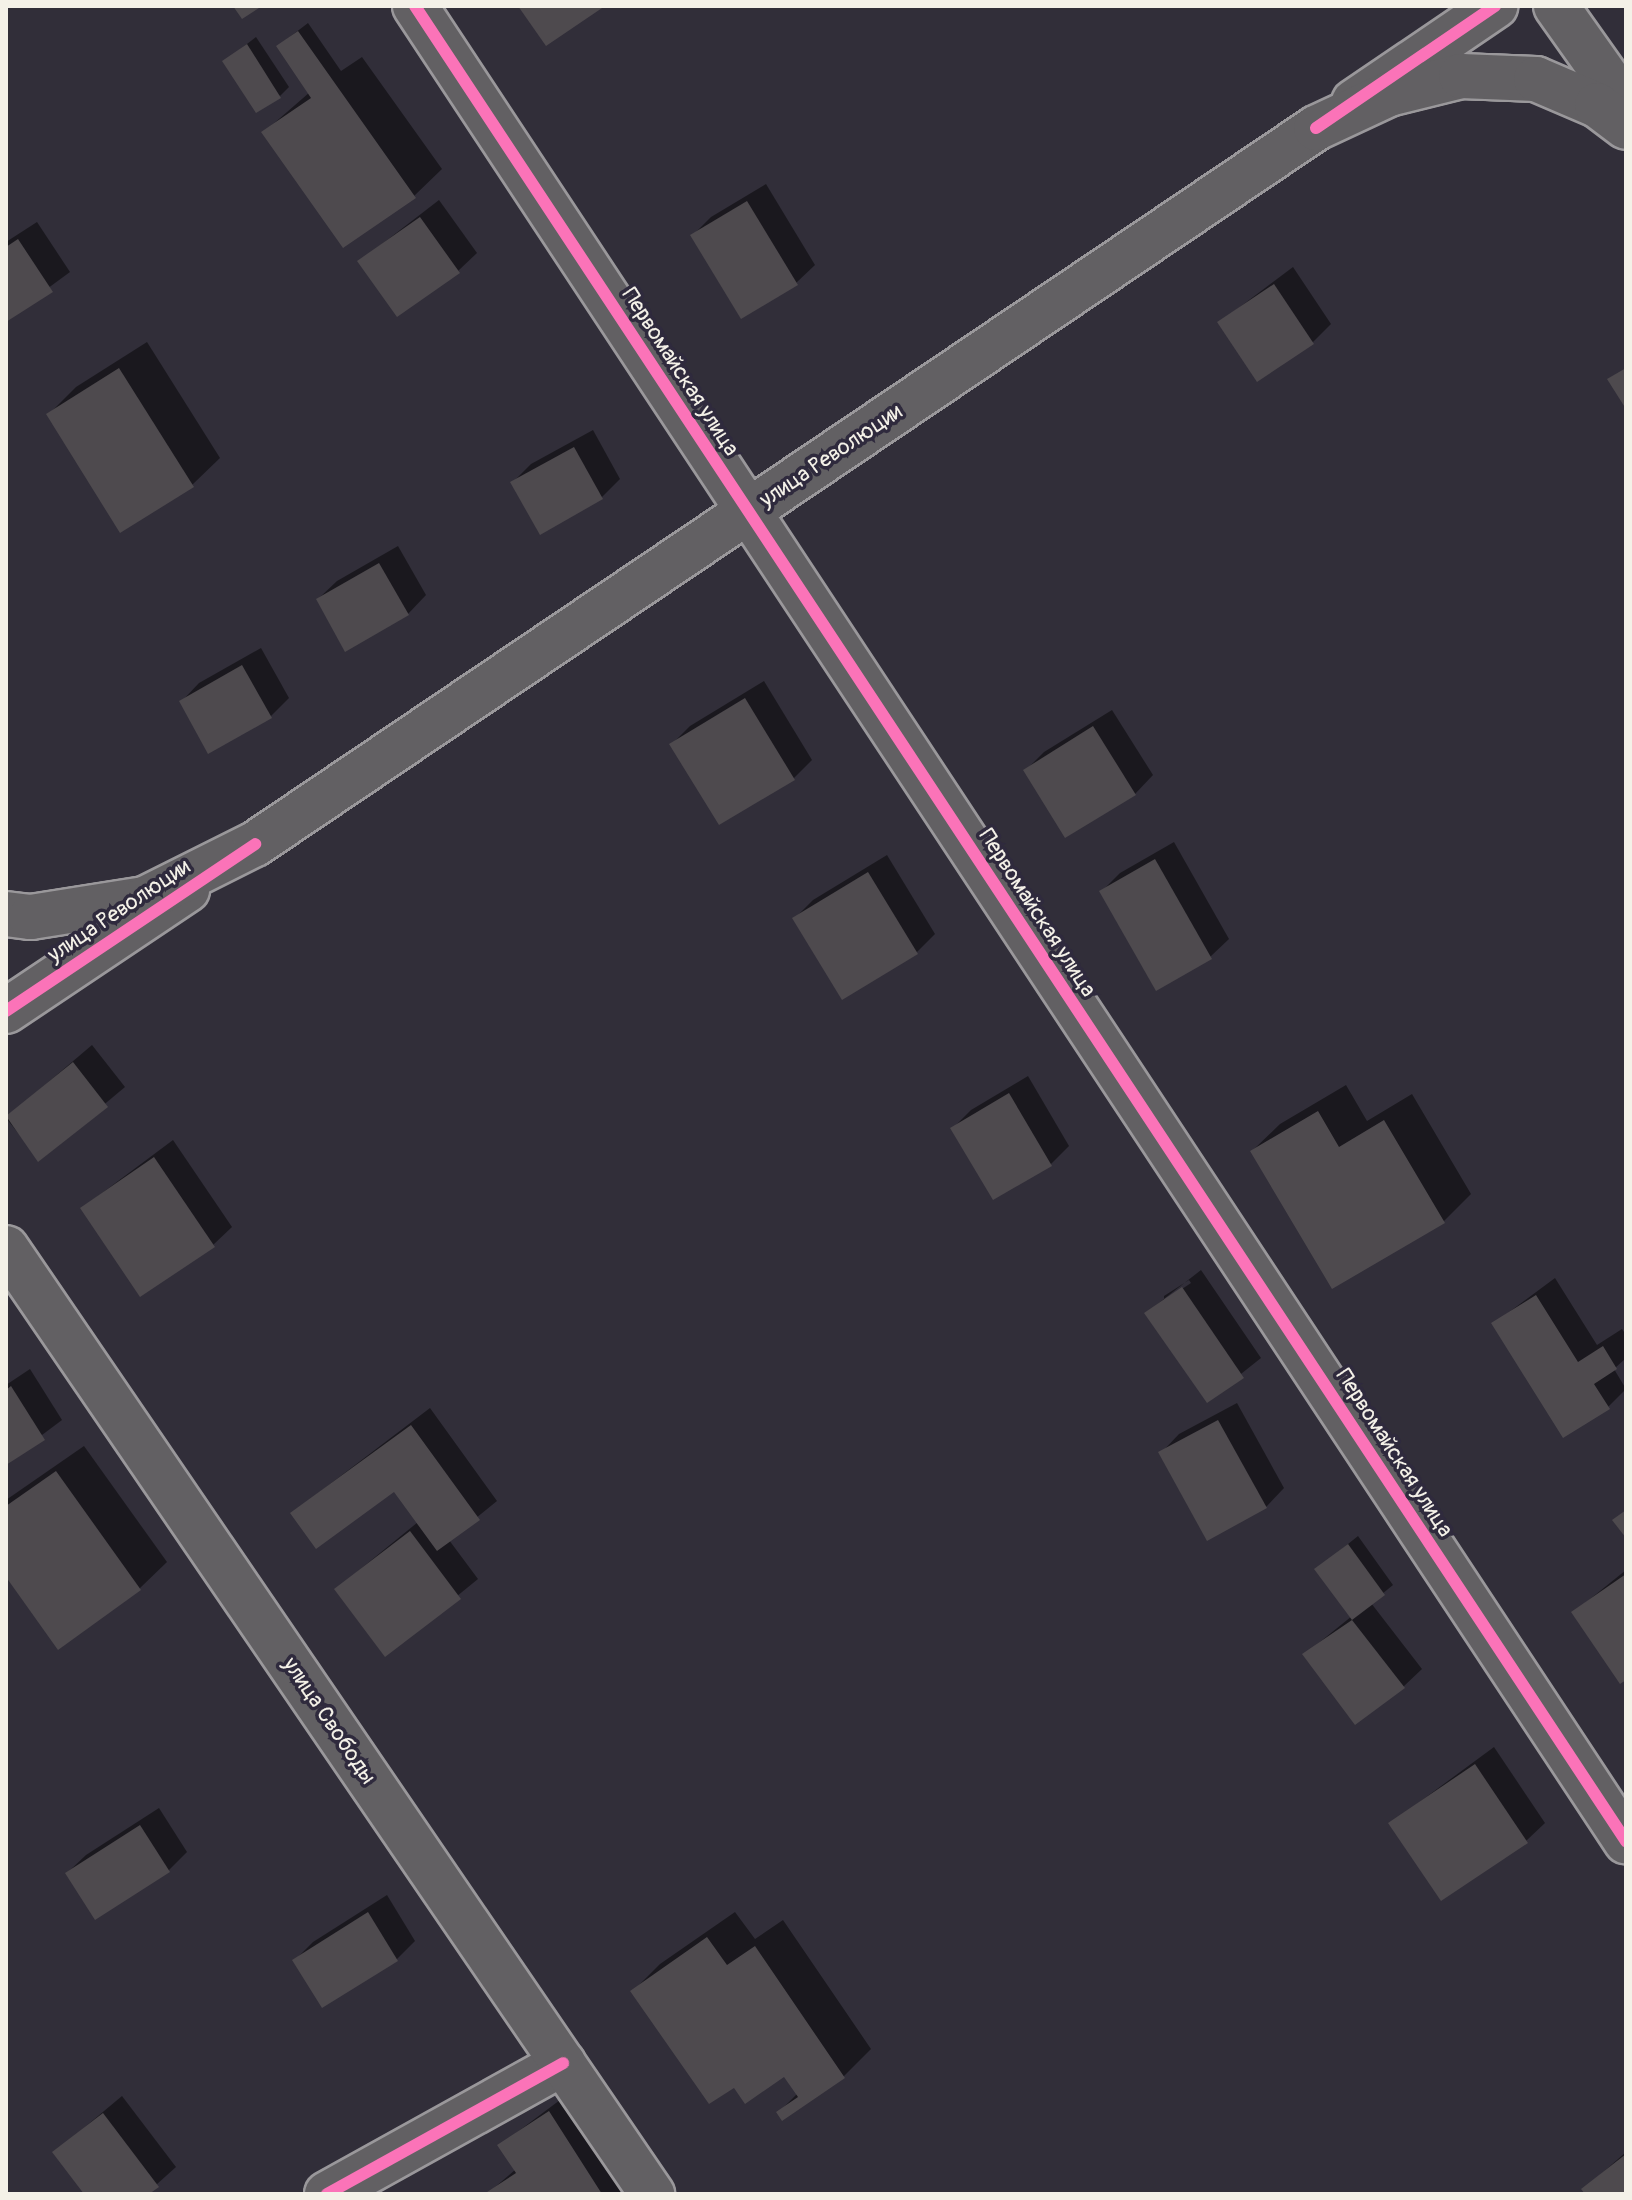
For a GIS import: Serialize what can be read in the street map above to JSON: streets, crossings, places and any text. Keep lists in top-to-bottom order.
{
  "streets": {
    "street": ["Первомайская улица", "улица Революции", "улица Свободы"]
  },
  "crossings": [
    ["Первомайская улица", "улица Революции"]
  ]
}
